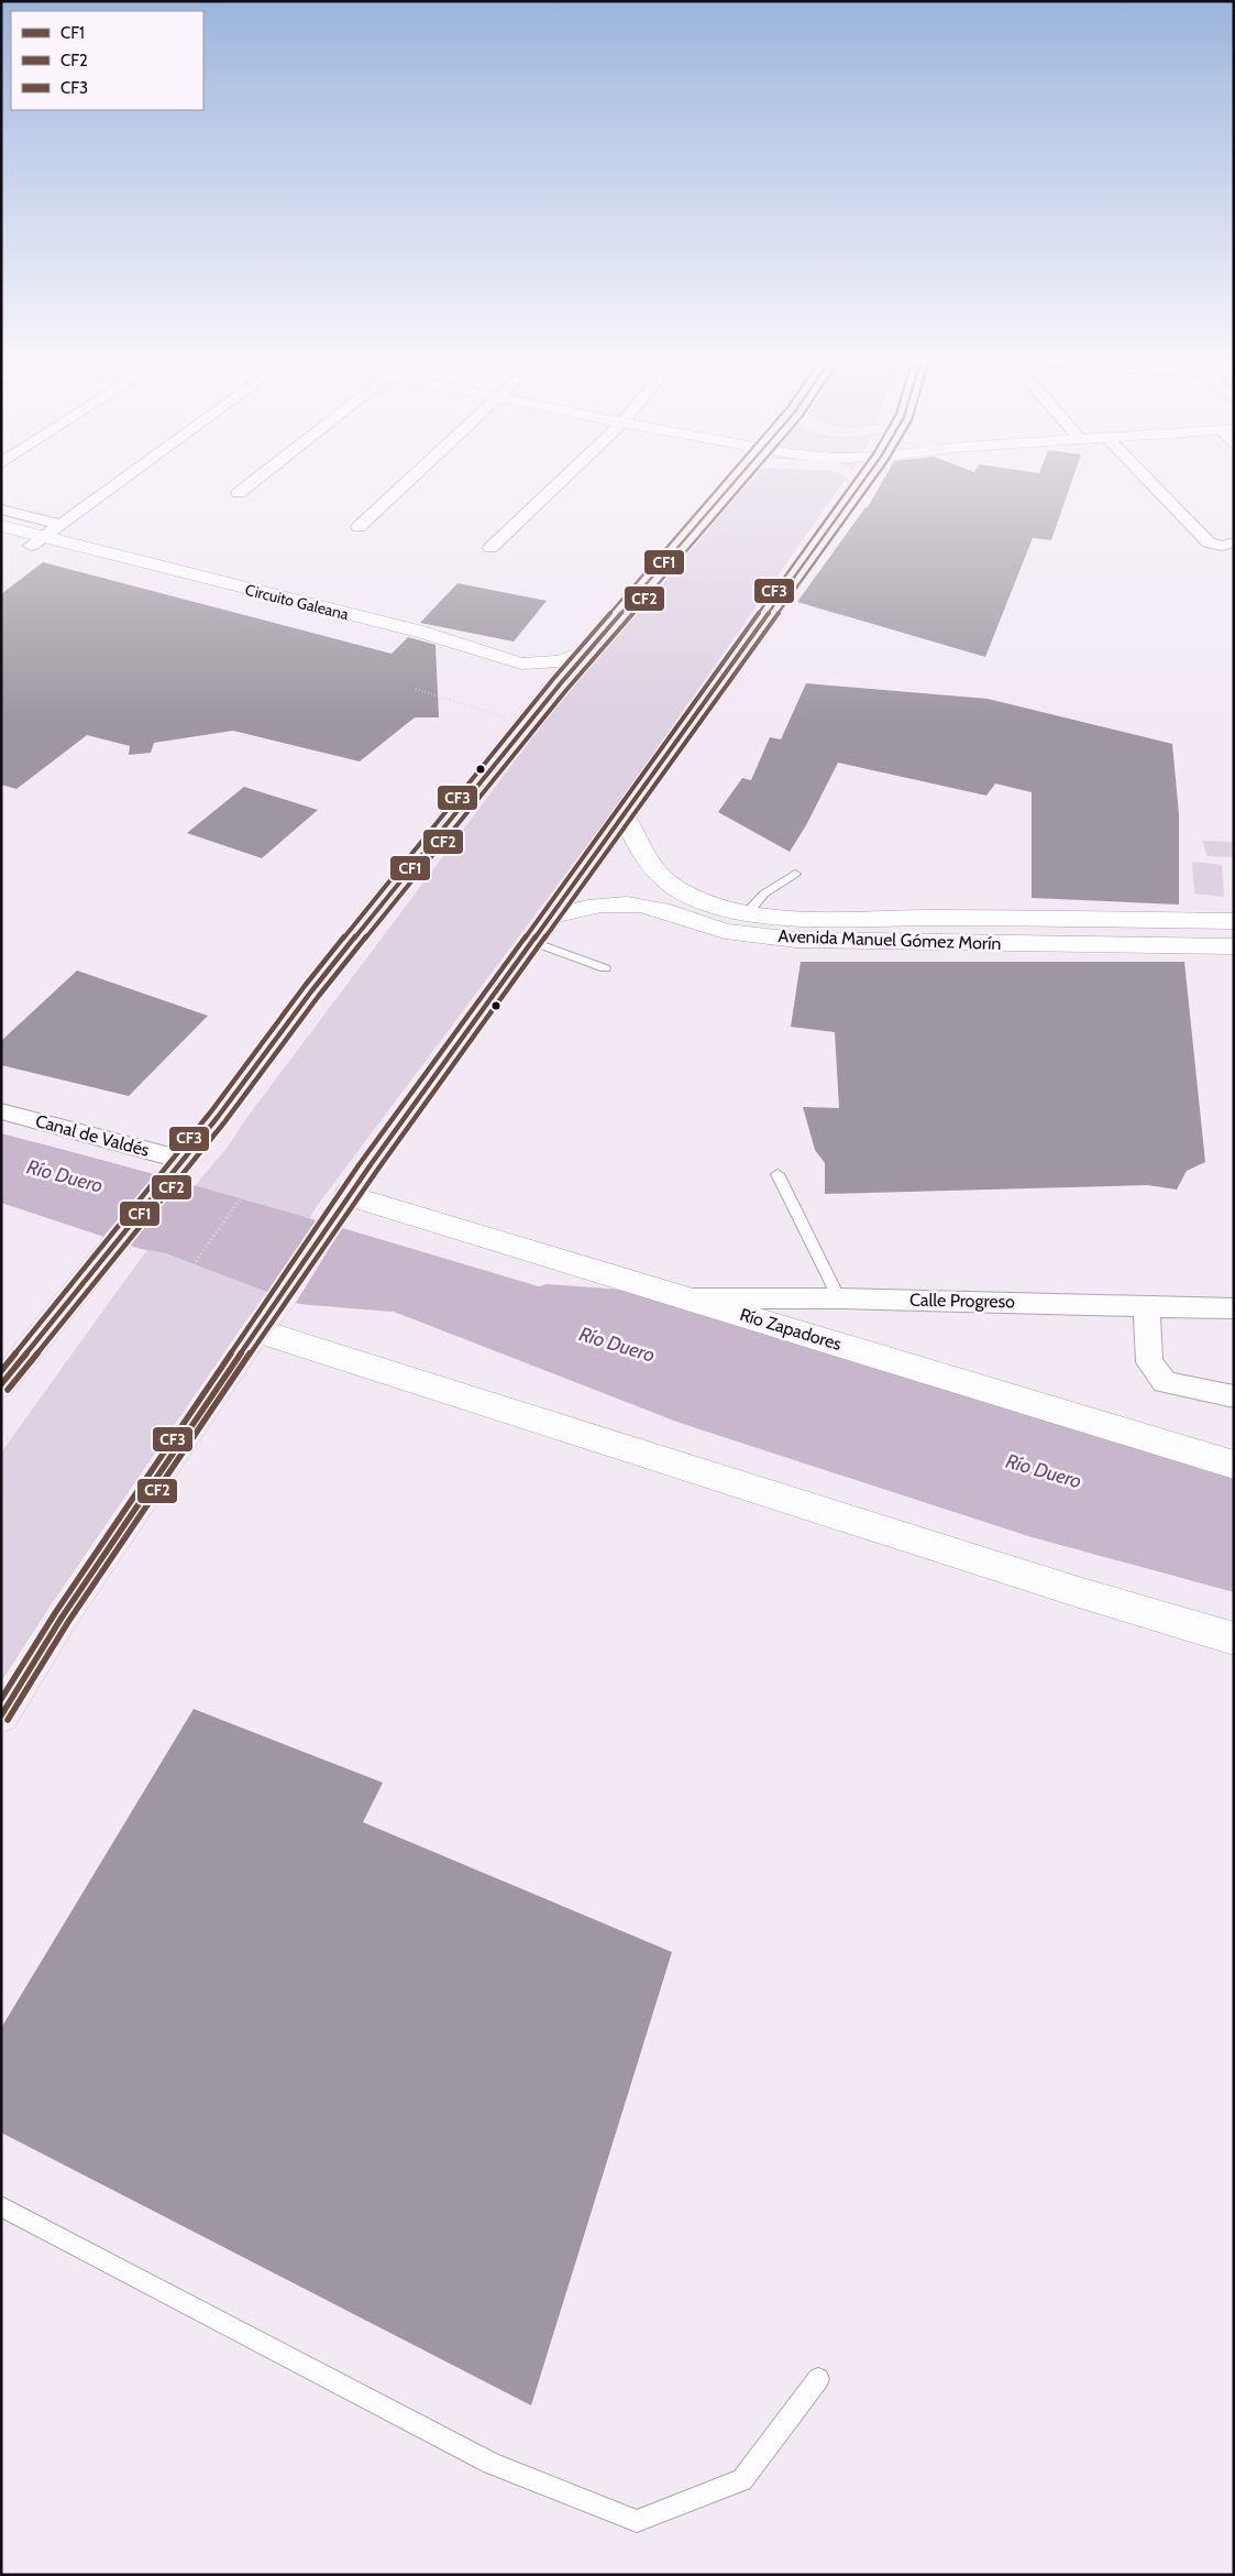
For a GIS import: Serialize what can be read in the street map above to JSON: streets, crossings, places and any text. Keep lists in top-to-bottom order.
{
  "streets": {
    "street": [
      "Circuito Galeana",
      "Avenida Manuel Gómez Morín",
      "Canal de Valdés",
      "Calle Progreso",
      "Río Zapadores"
    ]
  },
  "crossings": [
    ["Calle Progreso", "Río Zapadores"]
  ],
  "water": ["Río Duero"],
  "lines": ["transit line CF1", "transit line CF2", "transit line CF3"],
  "legend": ["CF1", "CF2", "CF3"]
}
